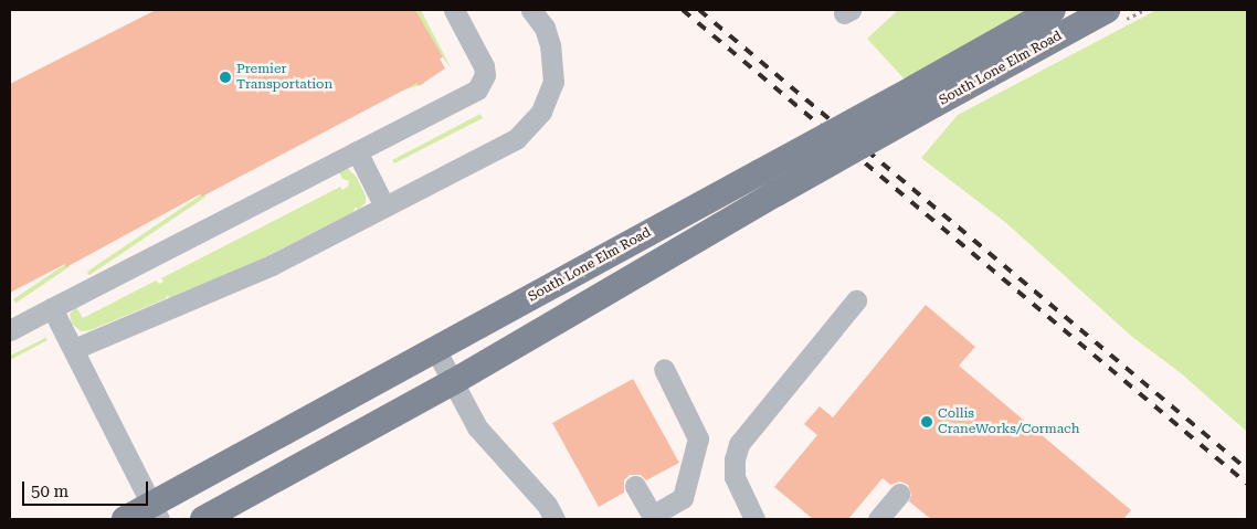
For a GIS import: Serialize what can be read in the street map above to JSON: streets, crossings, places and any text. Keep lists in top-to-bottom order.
{
  "streets": {
    "main road": ["South Lone Elm Road"]
  },
  "places": ["Premier Transportation", "Collis CraneWorks/Cormach"],
  "scale_bar": "50 m"
}
